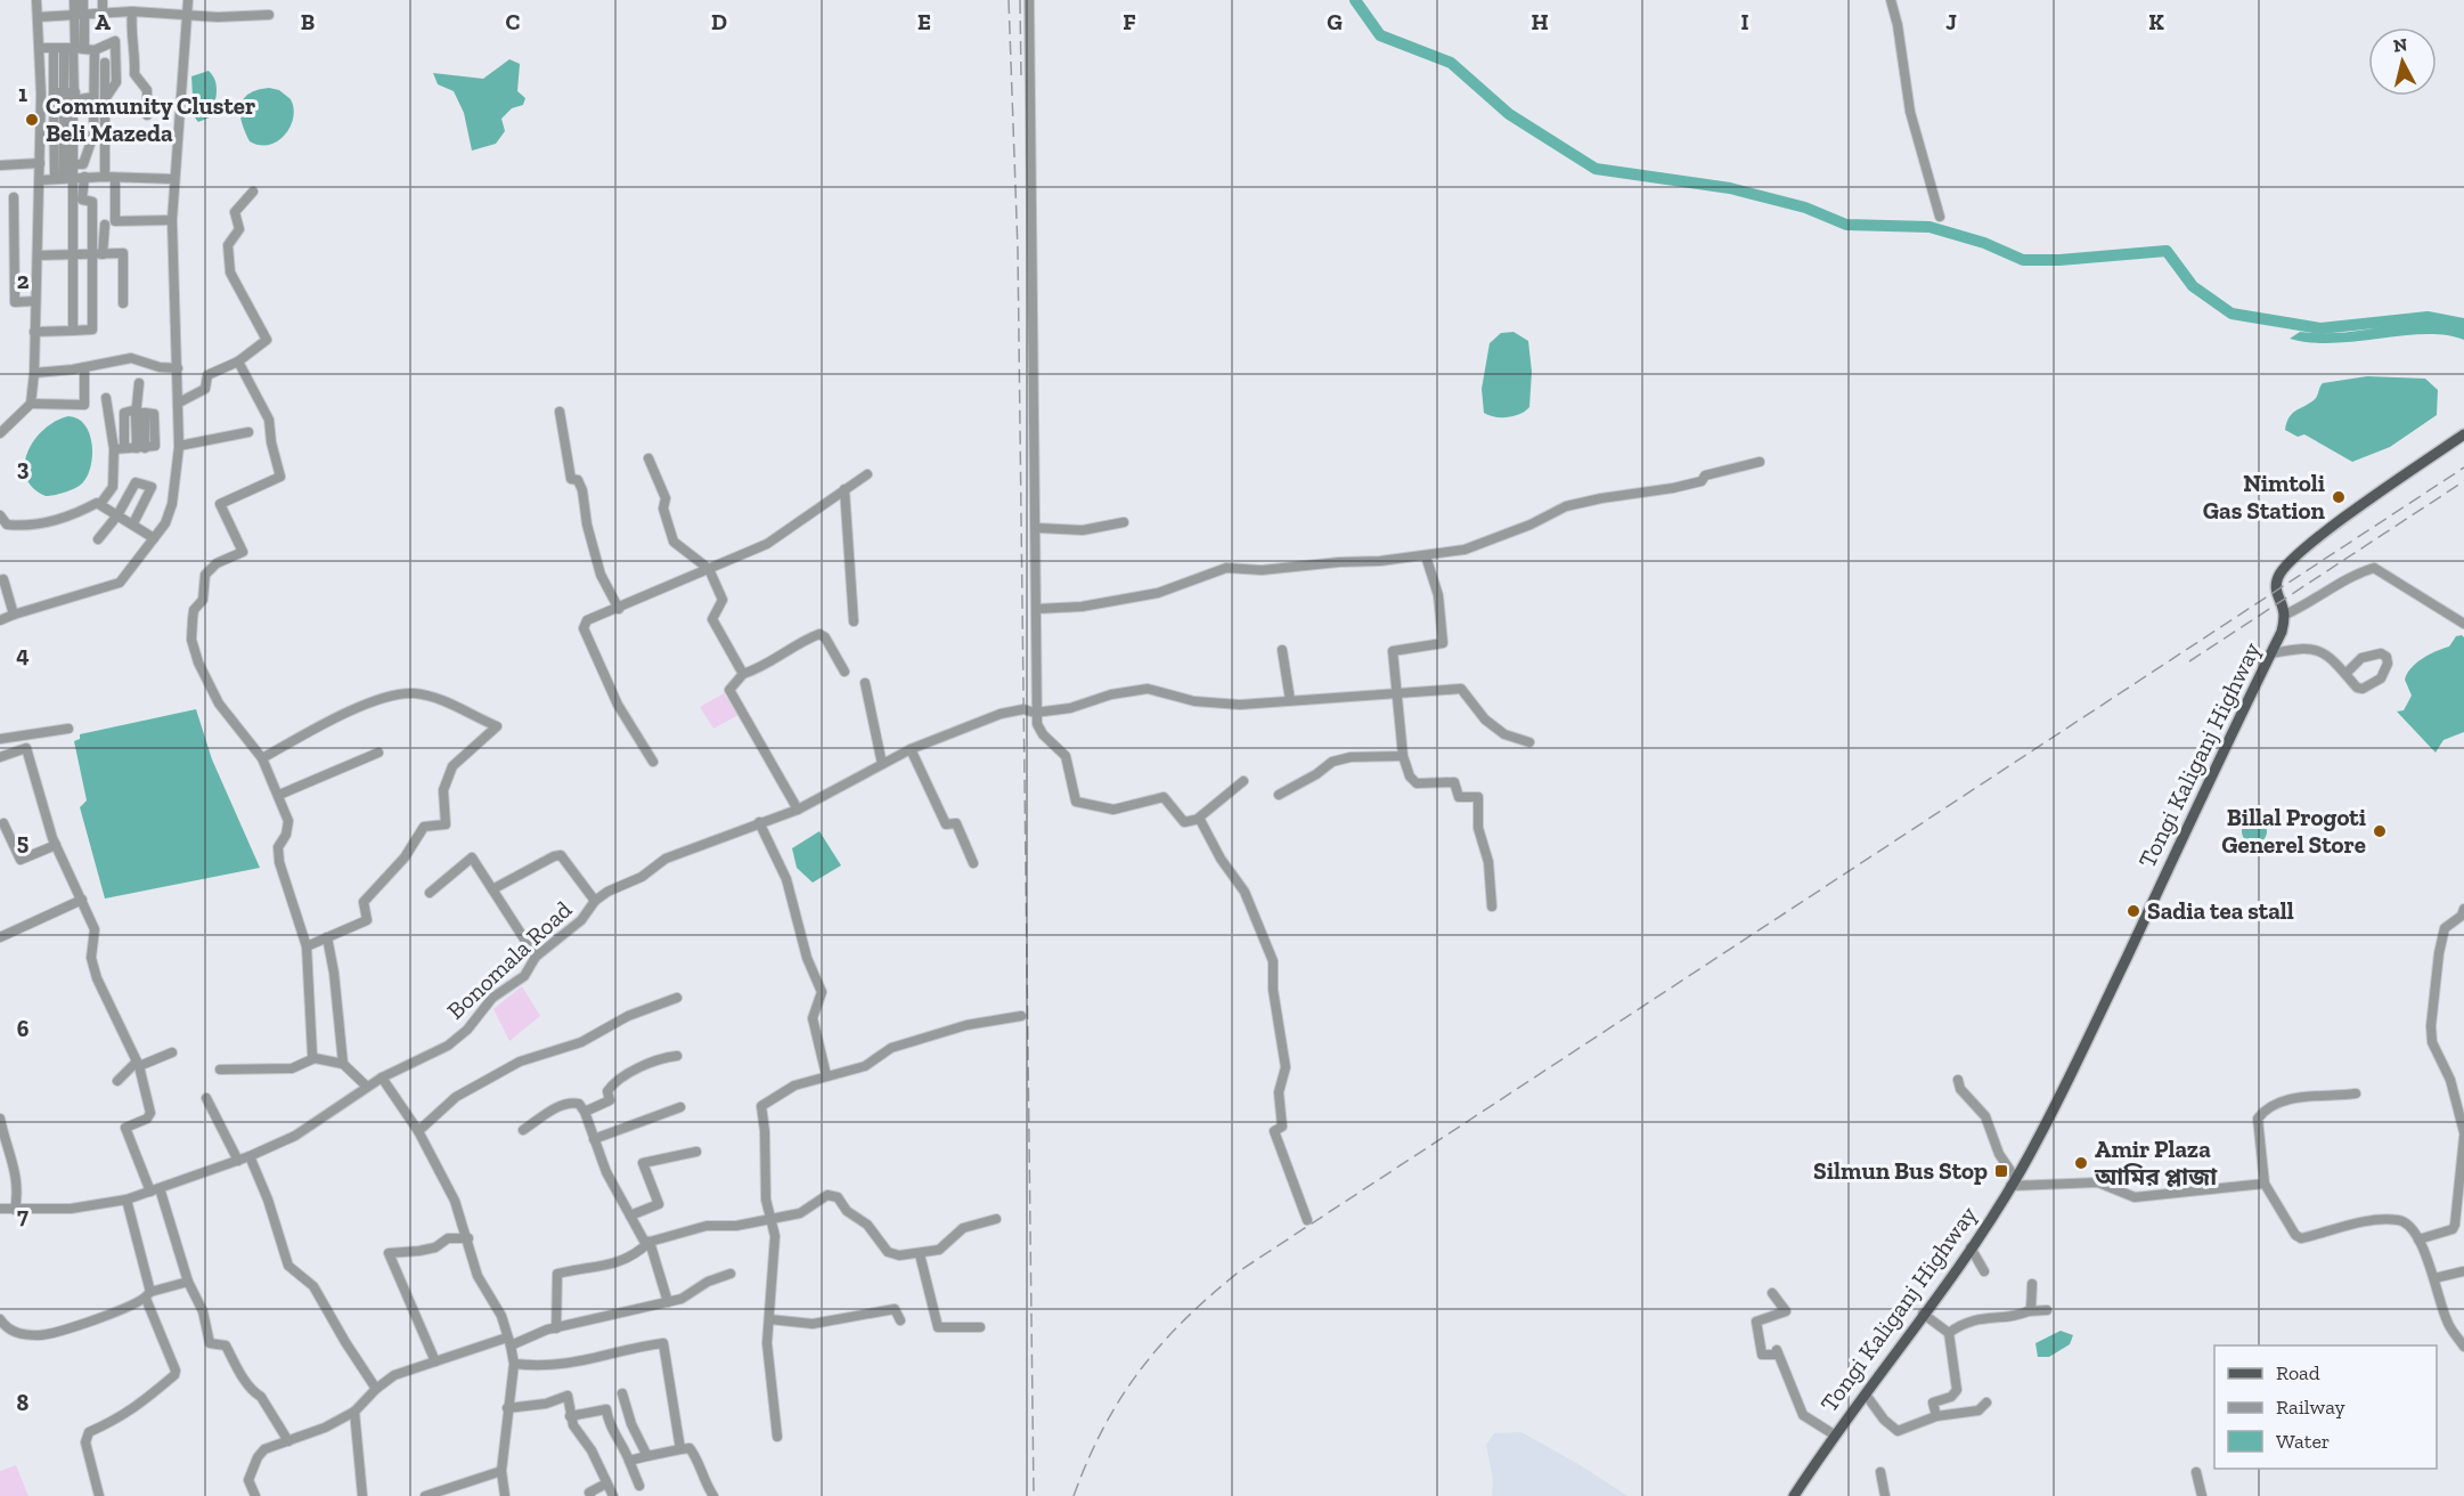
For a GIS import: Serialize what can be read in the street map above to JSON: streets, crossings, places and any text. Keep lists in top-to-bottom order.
{
  "streets": {
    "main road": ["Tongi Kaliganj Highway"],
    "street": ["Bonomala Road"]
  },
  "places": {
    "other": [
      "Community Cluster Beli Mazeda",
      "Nimtoli Gas Station",
      "Billal Progoti Generel Store",
      "Sadia tea stall",
      "Amir Plaza আমির প্লাজা"
    ],
    "transit": ["Silmun Bus Stop"]
  },
  "legend": ["Road", "Railway", "Water"],
  "north": "top",
  "grid": {
    "columns": [
      "A",
      "B",
      "C",
      "D",
      "E",
      "F",
      "G",
      "H",
      "I",
      "J",
      "K"
    ],
    "rows": [
      "1",
      "2",
      "3",
      "4",
      "5",
      "6",
      "7",
      "8"
    ]
  }
}
